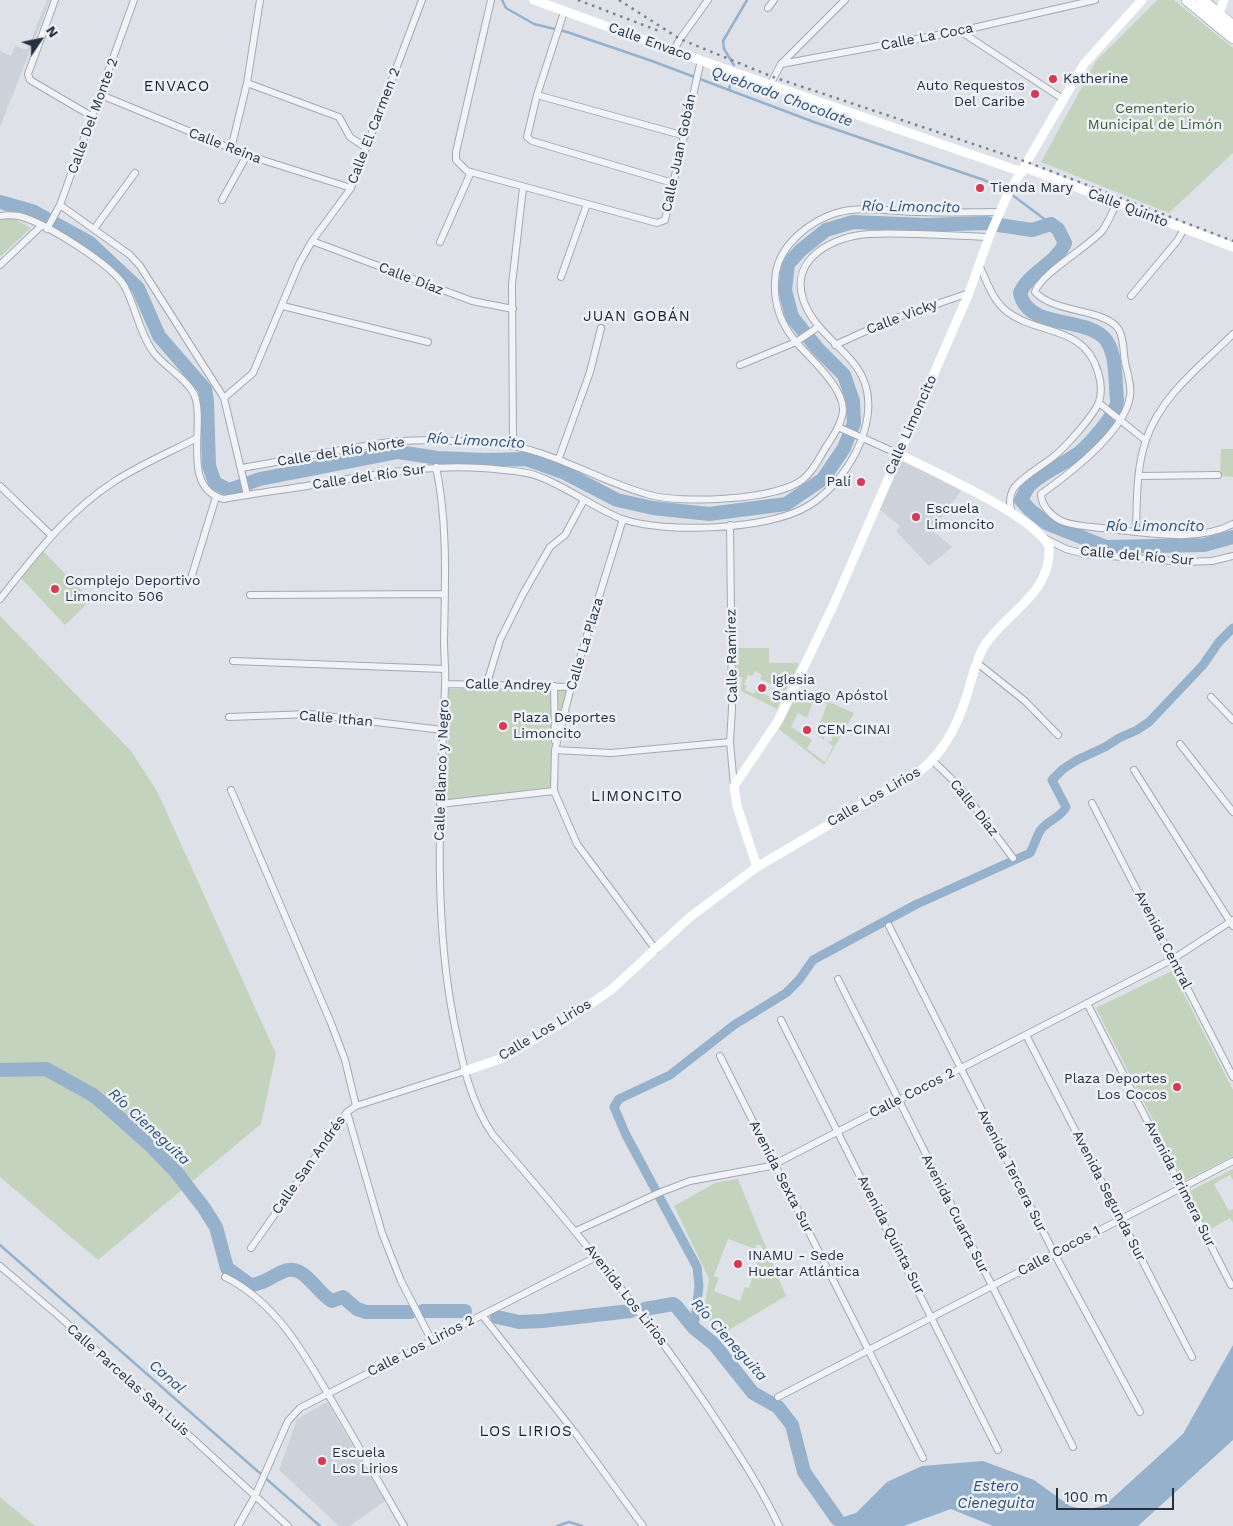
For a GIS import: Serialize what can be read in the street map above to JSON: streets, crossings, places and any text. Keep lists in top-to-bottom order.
{
  "streets": {
    "street": [
      "Calle La Coca",
      "Calle Envaco",
      "Calle Del Monte 2",
      "Calle El Carmen 2",
      "Calle Reina",
      "Calle Juan Gobán",
      "Calle Quinto",
      "Calle Díaz",
      "Calle Vicky",
      "Calle Limoncito",
      "Calle del Río Norte",
      "Calle del Río Sur",
      "Calle La Plaza",
      "Calle Ramírez",
      "Calle Andrey",
      "Calle Ithan",
      "Calle Blanco y Negro",
      "Calle Los Lirios",
      "Avenida Central",
      "Calle Cocos 2",
      "Calle San Andrés",
      "Avenida Tercera Sur",
      "Avenida Sexta Sur",
      "Avenida Primera Sur",
      "Avenida Segunda Sur",
      "Avenida Cuarta Sur",
      "Avenida Quinta Sur",
      "Calle Cocos 1",
      "Avenida Los Lirios",
      "Calle Los Lirios 2",
      "Calle Parcelas San Luis"
    ]
  },
  "crossings": [
    ["Calle Envaco", "Calle Juan Gobán"],
    ["Calle Envaco", "Calle Quinto"],
    ["Calle Envaco", "Calle Limoncito"],
    ["Calle Del Monte 2", "Calle Reina"],
    ["Calle El Carmen 2", "Calle Reina"],
    ["Calle El Carmen 2", "Calle Díaz"],
    ["Calle Quinto", "Calle Limoncito"],
    ["Calle Díaz", "Calle Los Lirios"],
    ["Calle Vicky", "Calle Limoncito"],
    ["Calle Vicky", "Calle del Río Sur"],
    ["Calle Limoncito", "Calle del Río Norte"],
    ["Calle Limoncito", "Calle del Río Sur"],
    ["Calle Limoncito", "Calle Ramírez"],
    ["Calle del Río Sur", "Calle La Plaza"],
    ["Calle del Río Sur", "Calle Ramírez"],
    ["Calle del Río Sur", "Calle Blanco y Negro"],
    ["Calle del Río Sur", "Calle Los Lirios"],
    ["Calle La Plaza", "Calle Andrey"],
    ["Calle La Plaza", "Calle Los Lirios"],
    ["Calle Andrey", "Calle Blanco y Negro"],
    ["Calle Ithan", "Calle Blanco y Negro"],
    ["Calle Blanco y Negro", "Calle Los Lirios"],
    ["Calle Blanco y Negro", "Calle San Andrés"],
    ["Calle Blanco y Negro", "Avenida Los Lirios"],
    ["Calle Los Lirios", "Calle San Andrés"],
    ["Calle Los Lirios", "Avenida Los Lirios"],
    ["Avenida Central", "Calle Cocos 2"],
    ["Calle Cocos 2", "Avenida Tercera Sur"],
    ["Calle Cocos 2", "Avenida Sexta Sur"],
    ["Calle Cocos 2", "Avenida Primera Sur"],
    ["Calle Cocos 2", "Avenida Segunda Sur"],
    ["Calle Cocos 2", "Avenida Cuarta Sur"],
    ["Calle Cocos 2", "Avenida Quinta Sur"],
    ["Calle Cocos 2", "Avenida Los Lirios"],
    ["Calle San Andrés", "Avenida Los Lirios"],
    ["Avenida Tercera Sur", "Calle Cocos 1"],
    ["Avenida Sexta Sur", "Calle Cocos 1"],
    ["Avenida Primera Sur", "Calle Cocos 1"],
    ["Avenida Segunda Sur", "Calle Cocos 1"],
    ["Avenida Cuarta Sur", "Calle Cocos 1"],
    ["Avenida Quinta Sur", "Calle Cocos 1"],
    ["Avenida Los Lirios", "Calle Los Lirios 2"],
    ["Calle Los Lirios 2", "Calle Parcelas San Luis"]
  ],
  "districts": [
    "ENVACO",
    "JUAN GOBÁN",
    "LIMONCITO",
    "LOS LIRIOS"
  ],
  "water": [
    "Quebrada Chocolate",
    "Río Limoncito",
    "Río Cieneguita",
    "Canal",
    "Estero Cieneguita"
  ],
  "parks": ["Cementerio Municipal de Limón"],
  "places": [
    "Katherine",
    "Auto Requestos Del Caribe",
    "Tienda Mary",
    "Palí",
    "Escuela Limoncito",
    "Complejo Deportivo Limoncito 506",
    "Iglesia Santiago Apóstol",
    "Plaza Deportes Limoncito",
    "CEN-CINAI",
    "Plaza Deportes Los Cocos",
    "INAMU - Sede Huetar Atlántica",
    "Escuela Los Lirios"
  ],
  "scale_bar": "100 m",
  "north": "top right"
}
